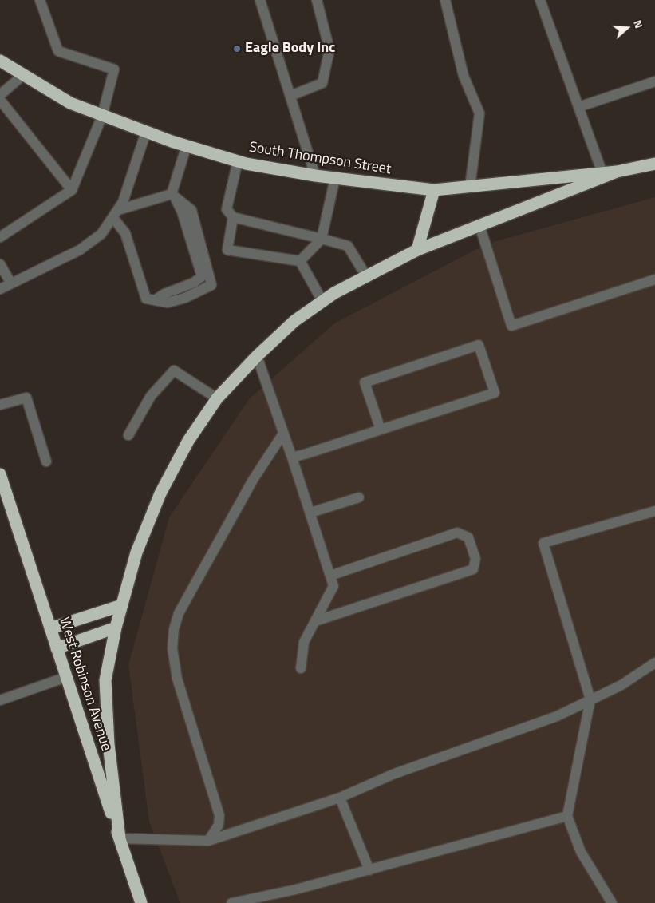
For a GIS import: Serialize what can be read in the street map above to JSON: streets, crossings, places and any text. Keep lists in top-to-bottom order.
{
  "streets": {
    "highway": ["South Thompson Street", "West Robinson Avenue"]
  },
  "places": ["Eagle Body Inc"],
  "north": "right"
}
